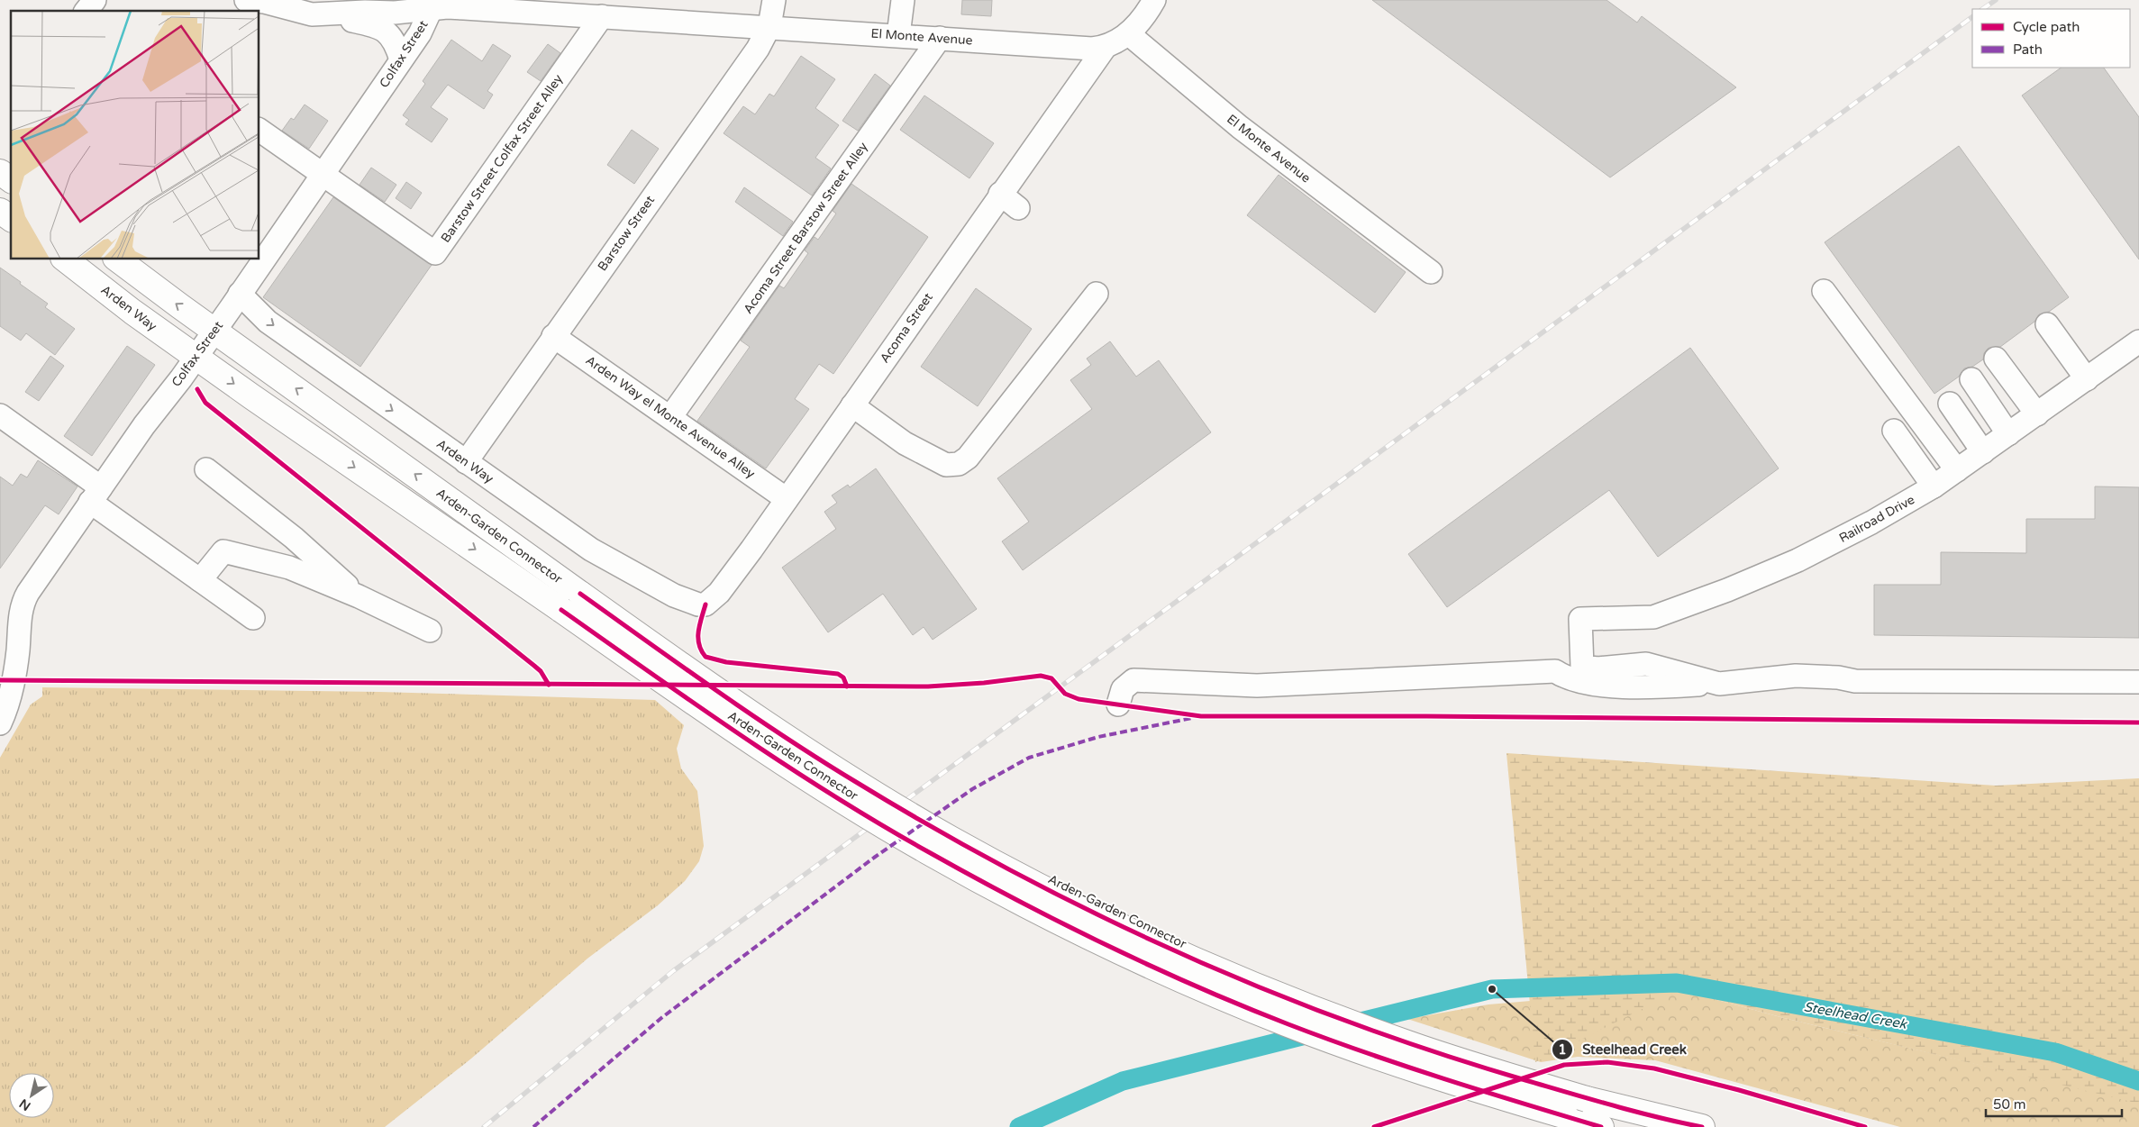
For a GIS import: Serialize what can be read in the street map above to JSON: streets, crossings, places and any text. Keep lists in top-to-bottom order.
{
  "streets": {
    "main road": ["Arden Way", "Arden-Garden Connector"],
    "street": [
      "El Monte Avenue",
      "Colfax Street",
      "Barstow Street Colfax Street Alley",
      "Acoma Street Barstow Street Alley",
      "Barstow Street",
      "Acoma Street",
      "Arden Way el Monte Avenue Alley",
      "Railroad Drive"
    ]
  },
  "crossings": [
    ["El Monte Avenue", "Colfax Street"],
    ["El Monte Avenue", "Barstow Street Colfax Street Alley"],
    ["El Monte Avenue", "Acoma Street Barstow Street Alley"],
    ["El Monte Avenue", "Barstow Street"],
    ["El Monte Avenue", "Acoma Street"],
    ["Colfax Street", "Barstow Street Colfax Street Alley"],
    ["Colfax Street", "Arden Way"],
    ["Colfax Street", "Arden-Garden Connector"],
    ["Acoma Street Barstow Street Alley", "Arden Way el Monte Avenue Alley"],
    ["Barstow Street", "Arden Way"],
    ["Barstow Street", "Arden Way el Monte Avenue Alley"],
    ["Arden Way", "Acoma Street"],
    ["Arden Way", "Arden-Garden Connector"],
    ["Acoma Street", "Arden Way el Monte Avenue Alley"]
  ],
  "water": ["Steelhead Creek"],
  "places": ["Steelhead Creek"],
  "legend": ["Cycle path", "Path"],
  "scale_bar": "50 m",
  "north": "bottom left"
}
